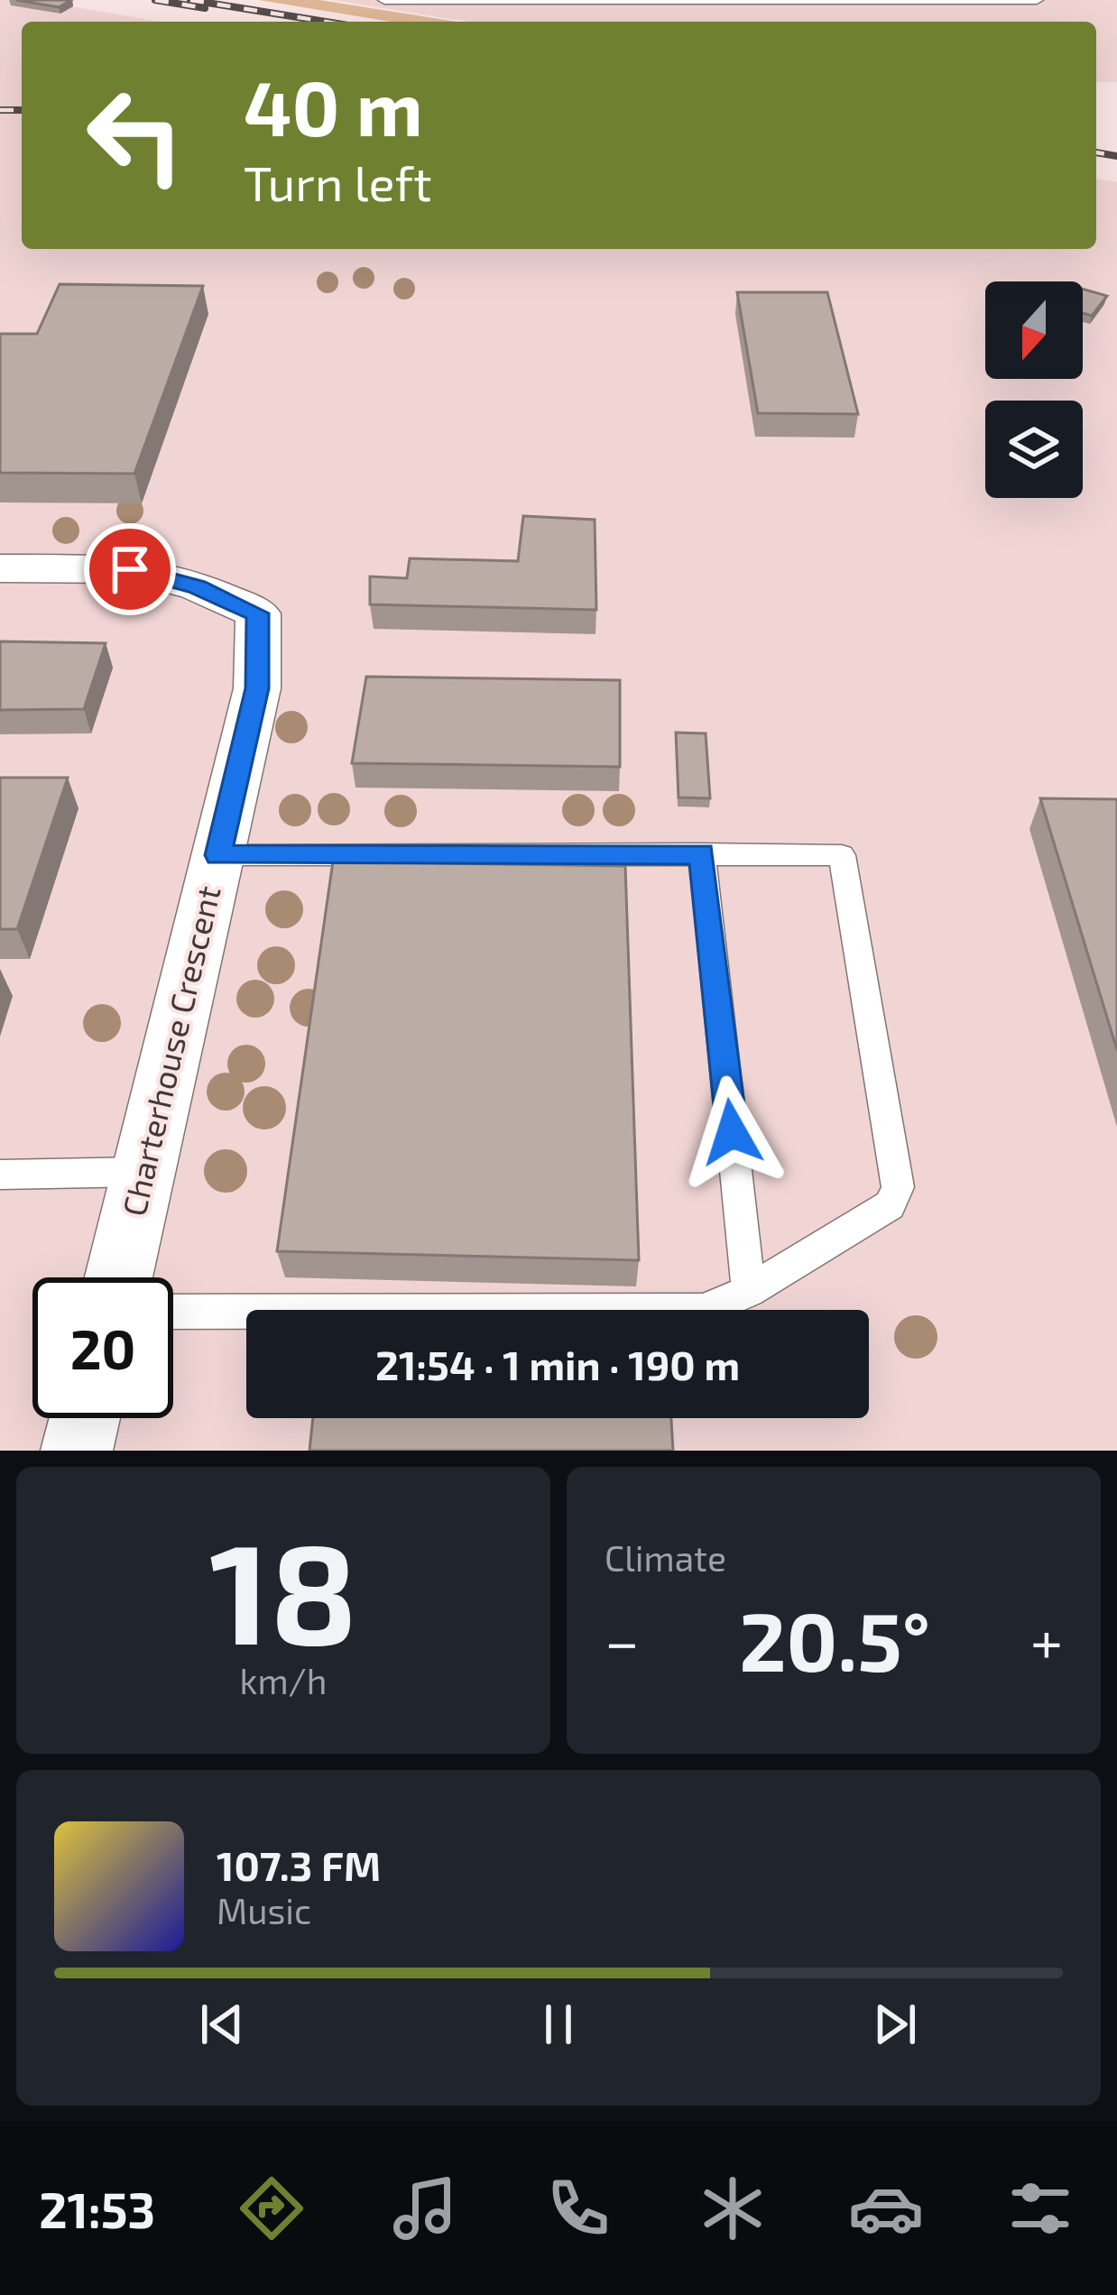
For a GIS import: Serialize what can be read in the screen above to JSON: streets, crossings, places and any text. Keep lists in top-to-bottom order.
{
  "streets": {
    "street": ["Charterhouse Crescent"]
  },
  "north": "bottom",
  "page": {
    "turn": ["40 m", "Turn left"],
    "limit": "20",
    "trip": "21:54 · 1 min · 190 m",
    "tile": [
      ["18", "km/h"],
      "Climate"
    ],
    "heat": ["−", "20.5°", "+"],
    "song": ["107.3 FM", "Music"],
    "tabs": "21:53"
  }
}
